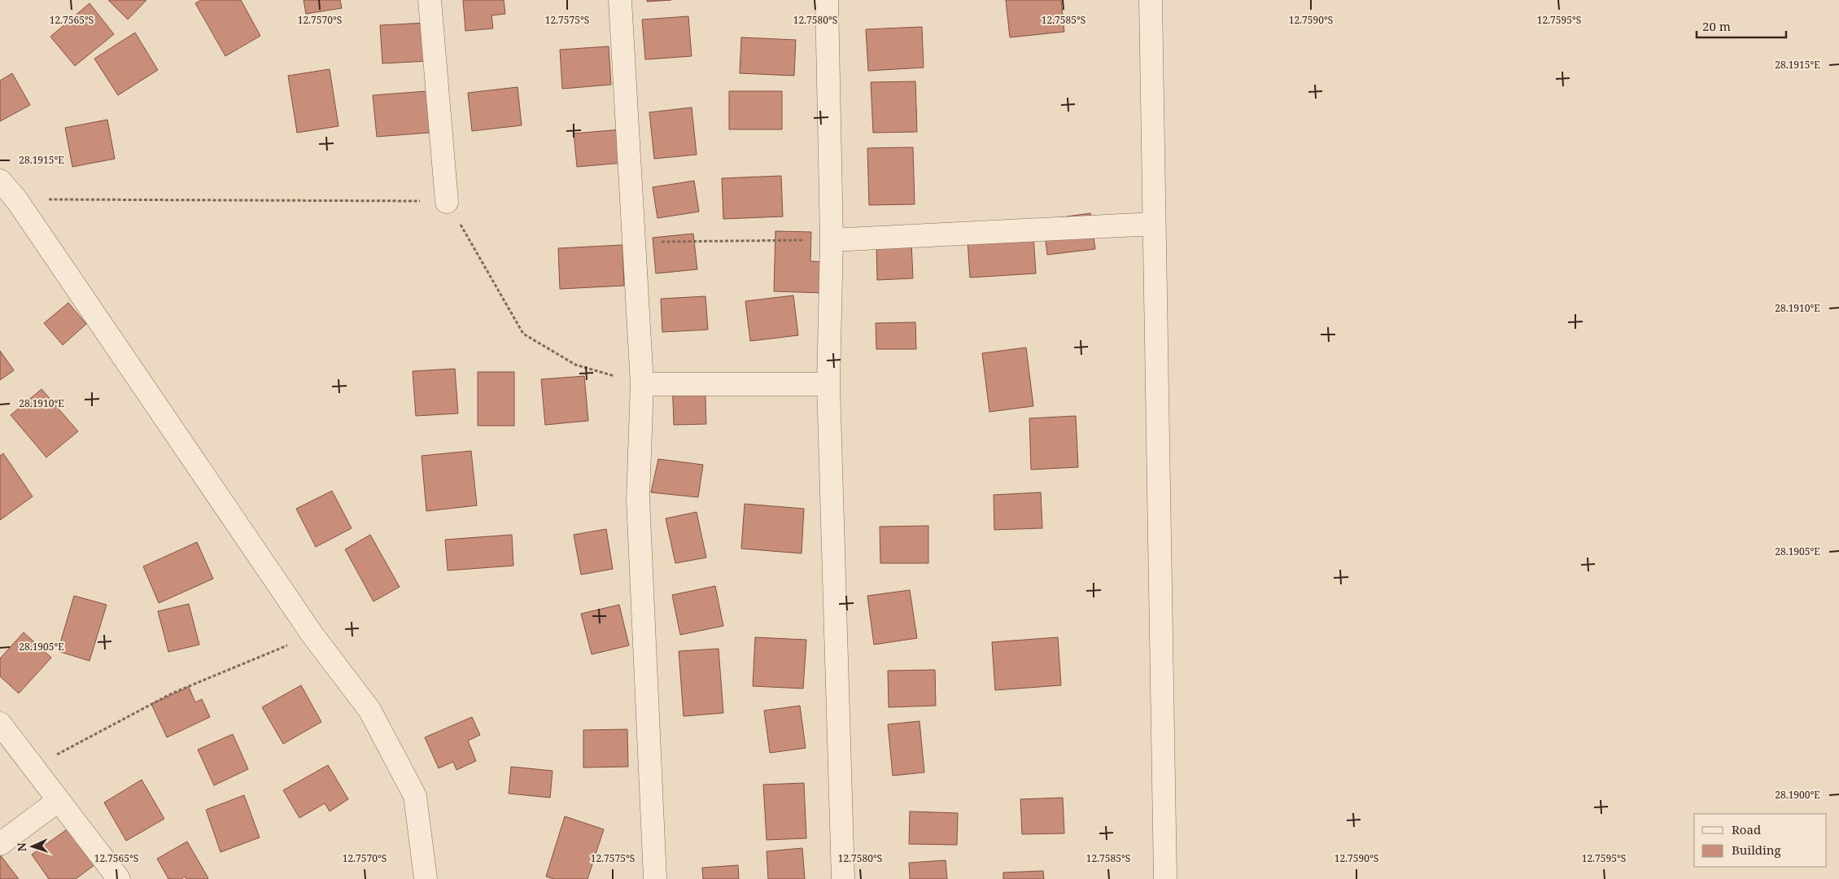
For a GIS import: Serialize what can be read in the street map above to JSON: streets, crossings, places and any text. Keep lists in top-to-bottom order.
{
  "legend": ["Road", "Building"],
  "scale_bar": "20 m",
  "north": "left",
  "coordinates": [
    "12.7565°S",
    "12.7570°S",
    "12.7575°S",
    "12.7580°S",
    "12.7585°S",
    "12.7590°S",
    "12.7595°S",
    "28.1915°E",
    "28.1910°E",
    "28.1905°E",
    "28.1900°E"
  ]
}
